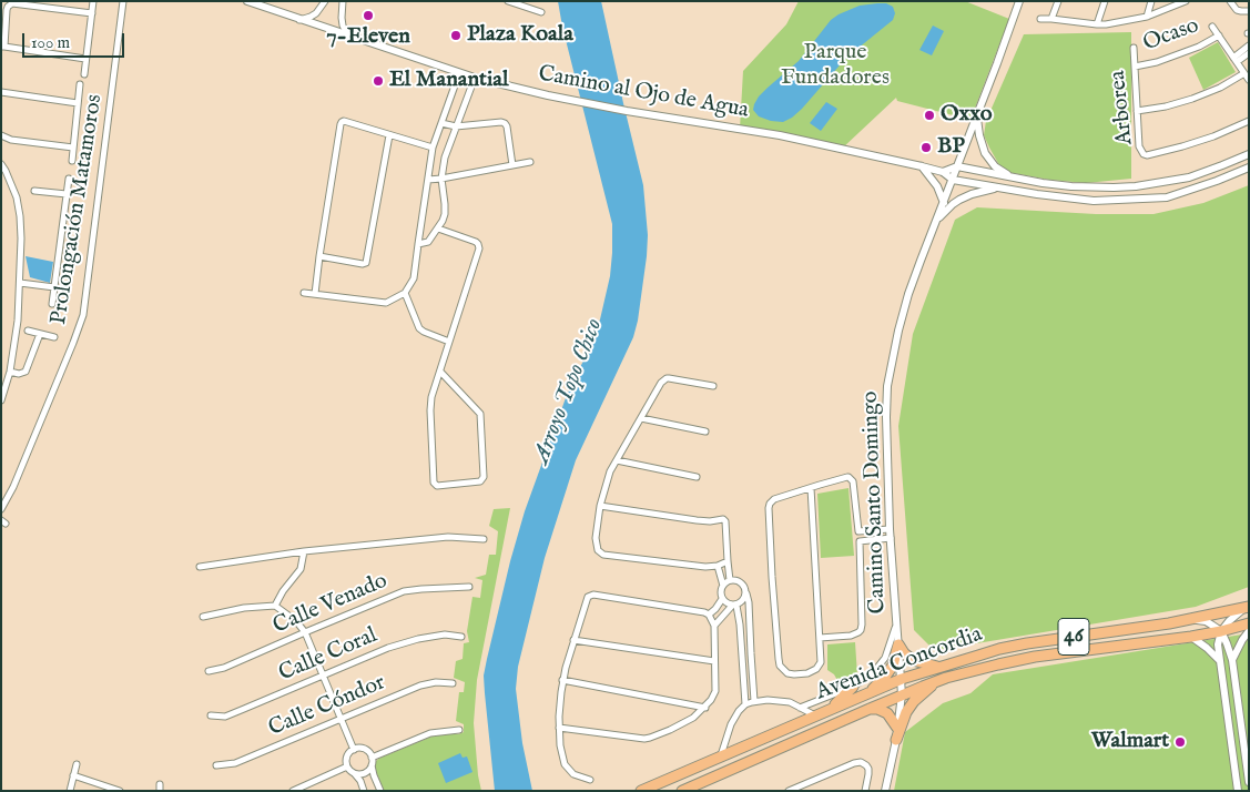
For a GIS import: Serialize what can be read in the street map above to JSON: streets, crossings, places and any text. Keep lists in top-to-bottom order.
{
  "streets": {
    "main road": ["46", "Avenida Concordia"],
    "street": [
      "Ocaso",
      "Camino al Ojo de Agua",
      "Arborea",
      "Prolongación Matamoros",
      "Camino Santo Domingo",
      "Calle Venado",
      "Calle Coral",
      "Calle Cóndor"
    ]
  },
  "crossings": [
    ["Ocaso", "Arborea"],
    ["Camino al Ojo de Agua", "Camino Santo Domingo"],
    ["Camino Santo Domingo", "Avenida Concordia"]
  ],
  "water": ["Arroyo Topo Chico"],
  "parks": ["Parque Fundadores"],
  "places": [
    "7-Eleven",
    "Plaza Koala",
    "El Manantial",
    "Oxxo",
    "BP",
    "Walmart"
  ],
  "scale_bar": "100 m"
}
